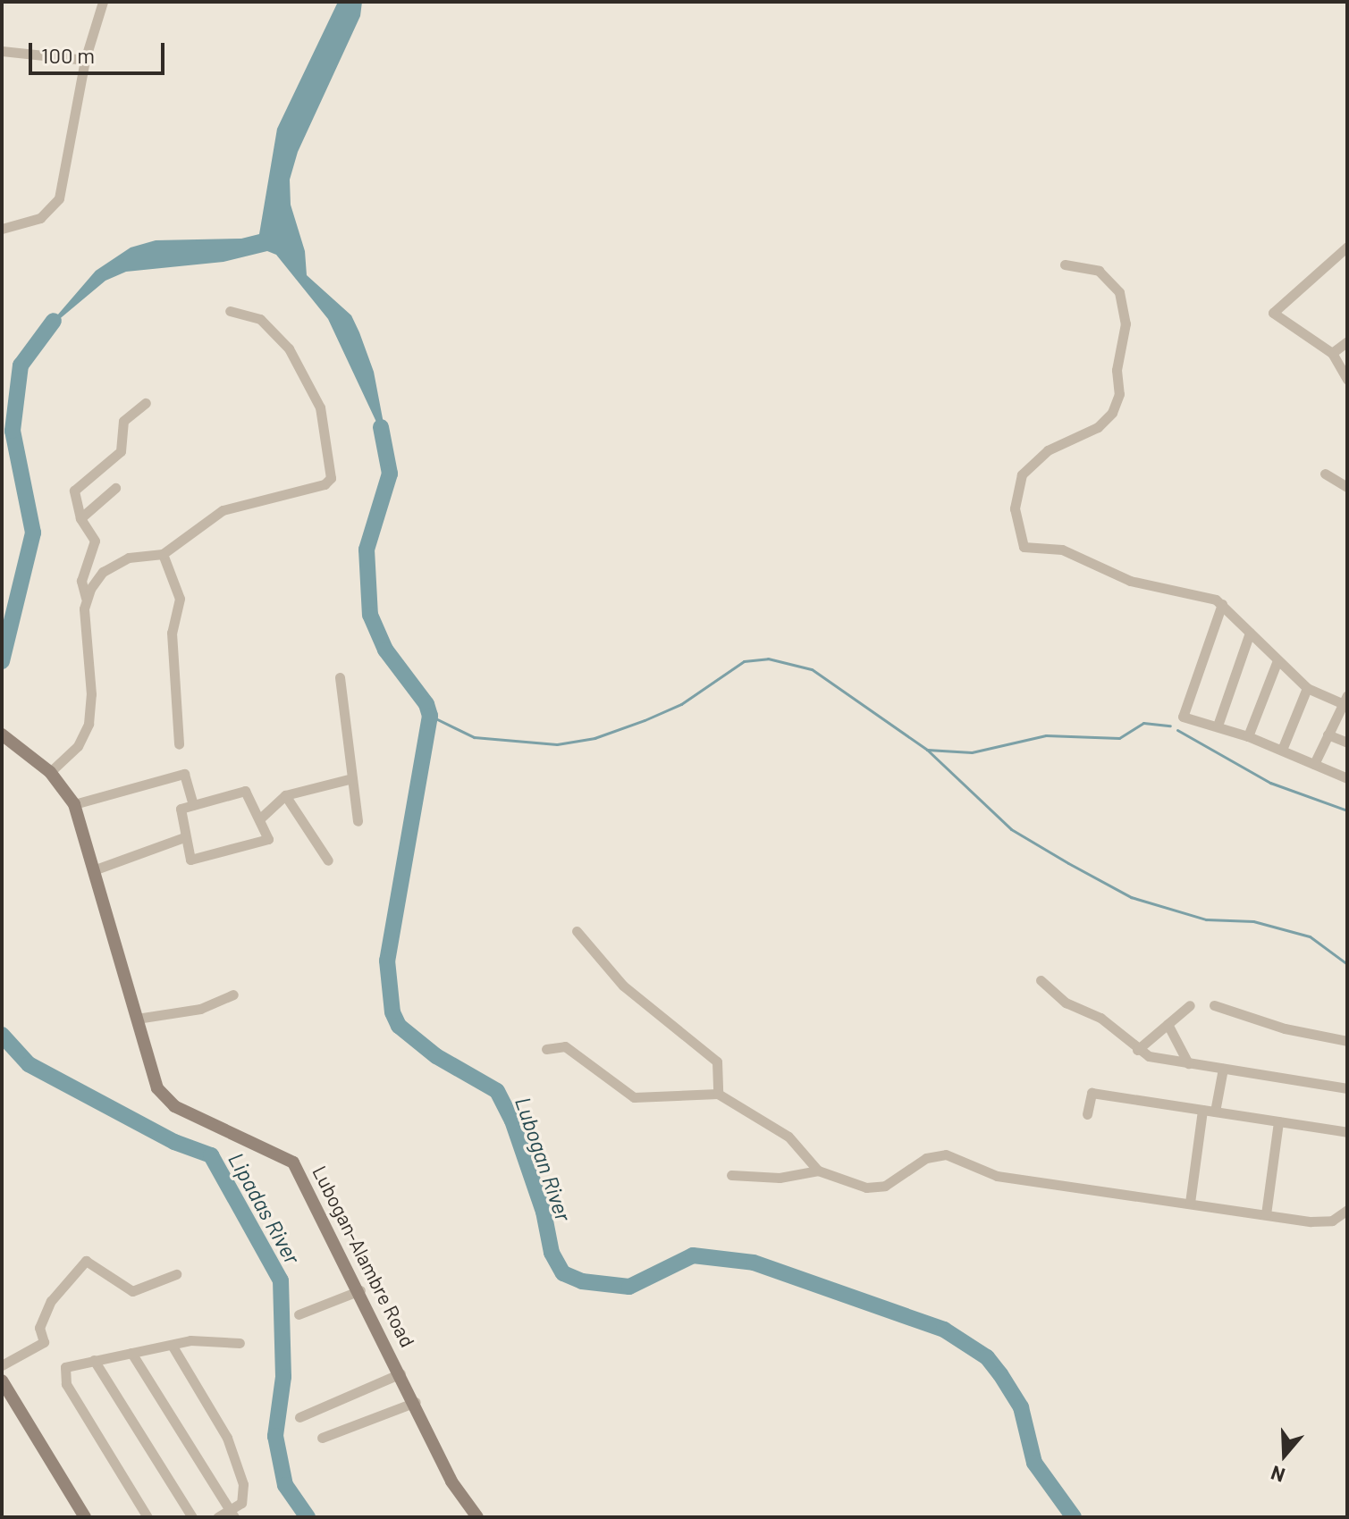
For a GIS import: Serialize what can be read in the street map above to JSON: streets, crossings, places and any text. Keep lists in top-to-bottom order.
{
  "streets": {
    "street": ["Lubogan-Alambre Road"]
  },
  "water": ["Lubogan River", "Lipadas River"],
  "scale_bar": "100 m",
  "north": "bottom"
}
